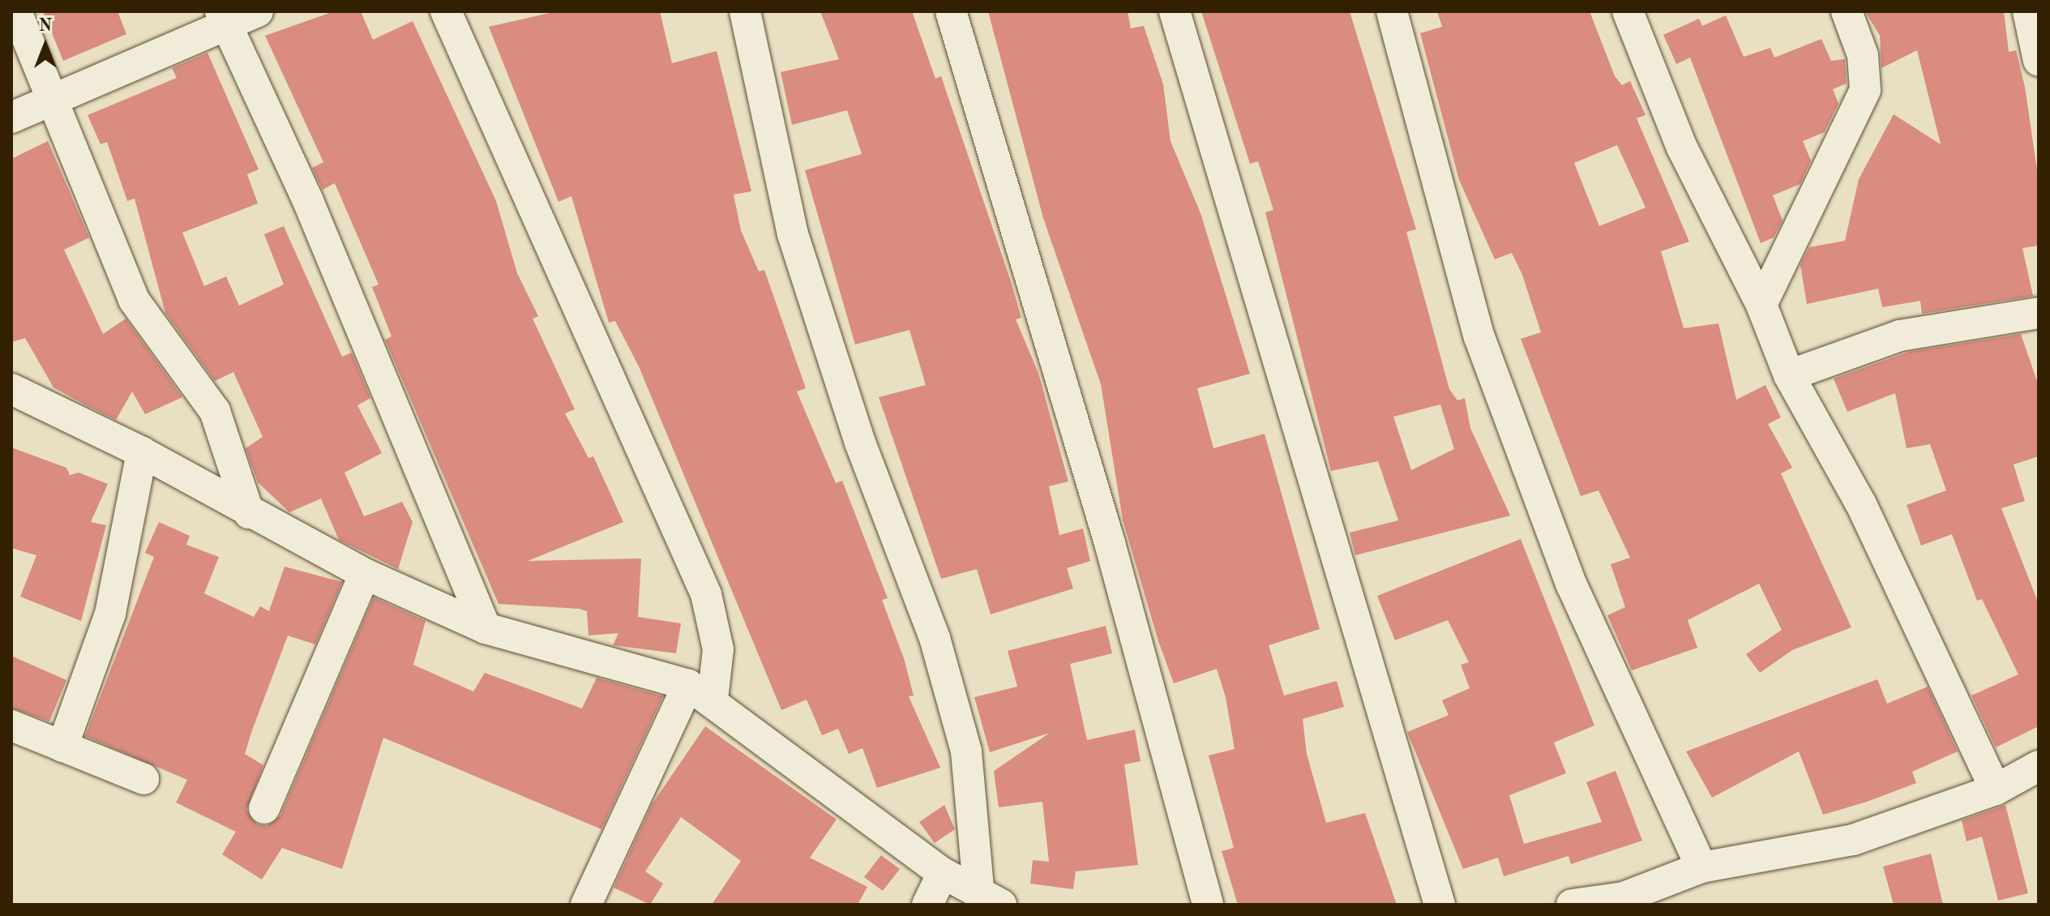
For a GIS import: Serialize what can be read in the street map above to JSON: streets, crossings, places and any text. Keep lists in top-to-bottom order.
{
  "north": "top"
}
